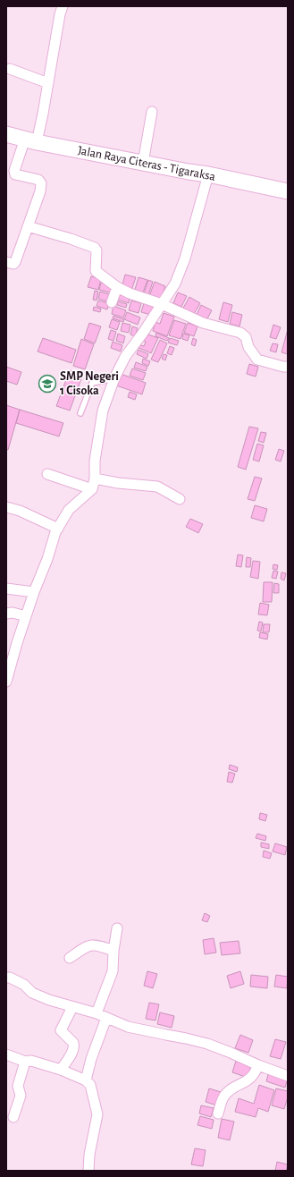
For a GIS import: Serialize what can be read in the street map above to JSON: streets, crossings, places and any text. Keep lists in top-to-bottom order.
{
  "streets": {
    "main road": ["Jalan Raya Citeras - Tigaraksa"]
  },
  "places": {
    "school or university": ["SMP Negeri 1 Cisoka"]
  }
}
